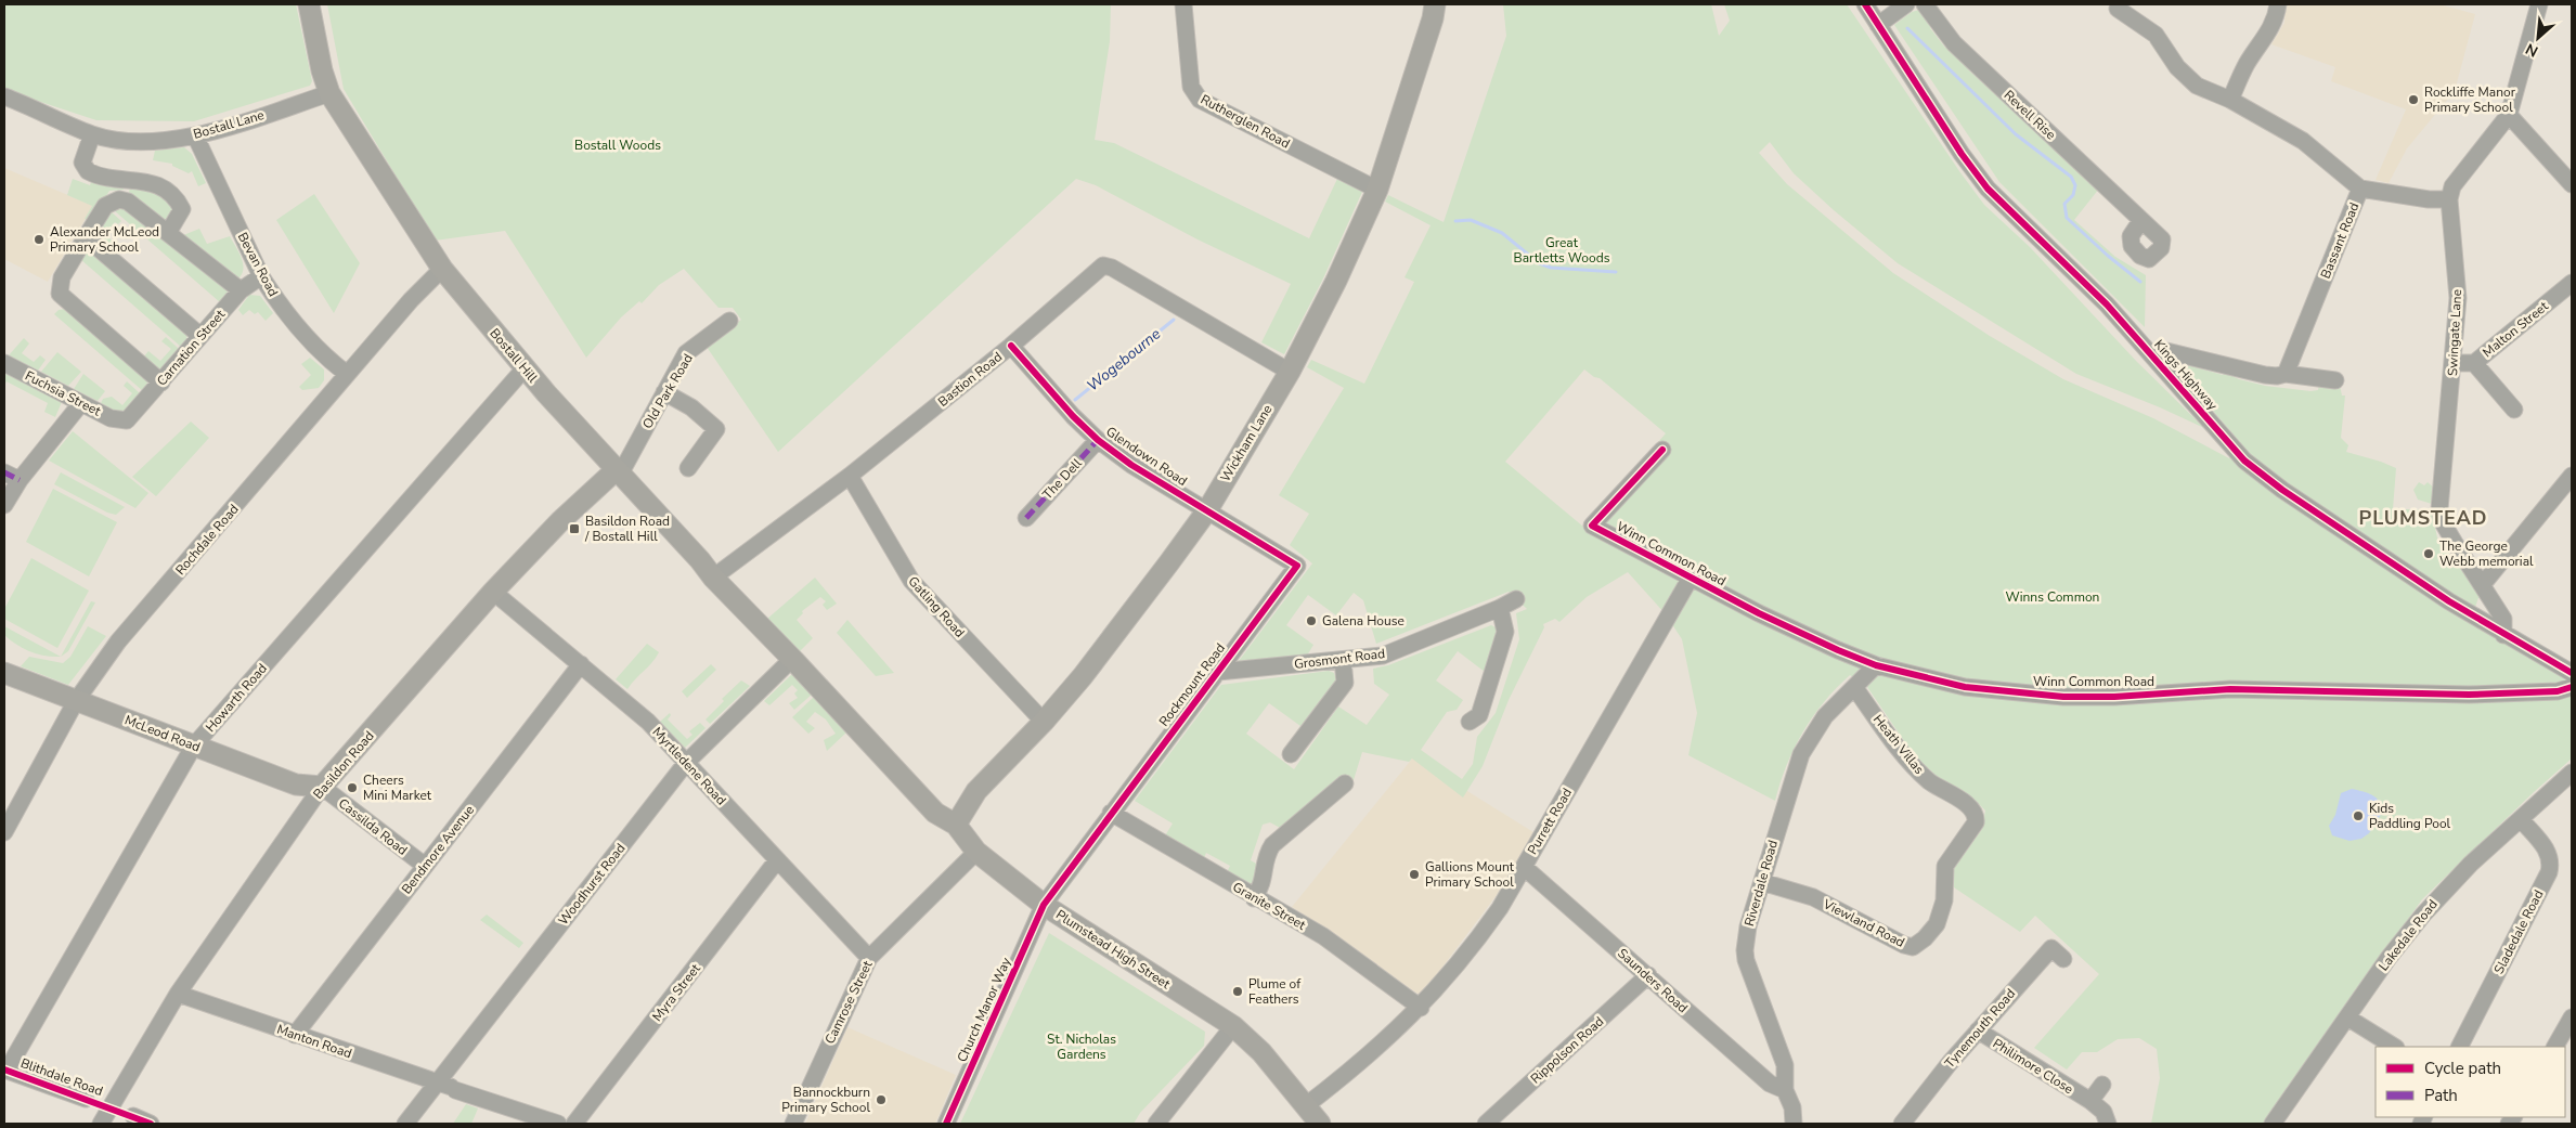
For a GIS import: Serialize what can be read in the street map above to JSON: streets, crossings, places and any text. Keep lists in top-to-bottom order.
{
  "streets": {
    "main road": [
      "Bostall Hill",
      "Wickham Lane",
      "McLeod Road",
      "Basildon Road",
      "Plumstead High Street"
    ],
    "street": [
      "Revell Rise",
      "Rutherglen Road",
      "Bostall Lane",
      "Bassant Road",
      "Bevan Road",
      "Malton Street",
      "Swingate Lane",
      "Carnation Street",
      "Kings Highway",
      "Bastion Road",
      "Old Park Road",
      "Fuchsia Street",
      "Glendown Road",
      "The Dell",
      "Rochdale Road",
      "Winn Common Road",
      "Gatling Road",
      "Grosmont Road",
      "Rockmount Road",
      "Howarth Road",
      "Heath Villas",
      "Myrtledene Road",
      "Purrett Road",
      "Cassilda Road",
      "Bendmore Avenue",
      "Riverdale Road",
      "Woodhurst Road",
      "Granite Street",
      "Viewland Road",
      "Sladedale Road",
      "Lakedale Road",
      "Saunders Road",
      "Myra Street",
      "Camrose Street",
      "Church Manor Way",
      "Tynemouth Road",
      "Manton Road",
      "Rippolson Road",
      "Philimore Close",
      "Blithdale Road"
    ]
  },
  "crossings": [
    ["Rutherglen Road", "Wickham Lane"],
    ["Bostall Lane", "Bevan Road"],
    ["Bostall Lane", "Bostall Hill"],
    ["Bassant Road", "Swingate Lane"],
    ["Bevan Road", "Carnation Street"],
    ["Bevan Road", "Rochdale Road"],
    ["Malton Street", "Swingate Lane"],
    ["Swingate Lane", "Kings Highway"],
    ["Carnation Street", "Fuchsia Street"],
    ["Bostall Hill", "Bastion Road"],
    ["Bostall Hill", "Old Park Road"],
    ["Bostall Hill", "Rochdale Road"],
    ["Bostall Hill", "Howarth Road"],
    ["Bostall Hill", "Basildon Road"],
    ["Bostall Hill", "Woodhurst Road"],
    ["Bostall Hill", "Plumstead High Street"],
    ["Bastion Road", "Wickham Lane"],
    ["Bastion Road", "Glendown Road"],
    ["Bastion Road", "Gatling Road"],
    ["Old Park Road", "Basildon Road"],
    ["Wickham Lane", "Glendown Road"],
    ["Wickham Lane", "Gatling Road"],
    ["Wickham Lane", "Rockmount Road"],
    ["Wickham Lane", "Plumstead High Street"],
    ["Glendown Road", "The Dell"],
    ["Glendown Road", "Rockmount Road"],
    ["Rochdale Road", "McLeod Road"],
    ["Winn Common Road", "Purrett Road"],
    ["Winn Common Road", "Riverdale Road"],
    ["Grosmont Road", "Rockmount Road"],
    ["Rockmount Road", "Granite Street"],
    ["Rockmount Road", "Plumstead High Street"],
    ["Rockmount Road", "Church Manor Way"],
    ["Howarth Road", "McLeod Road"],
    ["Howarth Road", "Blithdale Road"],
    ["McLeod Road", "Basildon Road"],
    ["McLeod Road", "Cassilda Road"],
    ["Heath Villas", "Riverdale Road"],
    ["Heath Villas", "Viewland Road"],
    ["Basildon Road", "Myrtledene Road"],
    ["Basildon Road", "Cassilda Road"],
    ["Basildon Road", "Manton Road"],
    ["Basildon Road", "Blithdale Road"],
    ["Myrtledene Road", "Bendmore Avenue"],
    ["Myrtledene Road", "Woodhurst Road"],
    ["Myrtledene Road", "Myra Street"],
    ["Myrtledene Road", "Camrose Street"],
    ["Purrett Road", "Granite Street"],
    ["Purrett Road", "Plumstead High Street"],
    ["Purrett Road", "Saunders Road"],
    ["Cassilda Road", "Bendmore Avenue"],
    ["Bendmore Avenue", "Manton Road"],
    ["Riverdale Road", "Viewland Road"],
    ["Riverdale Road", "Saunders Road"],
    ["Woodhurst Road", "Plumstead High Street"],
    ["Woodhurst Road", "Manton Road"],
    ["Sladedale Road", "Lakedale Road"],
    ["Plumstead High Street", "Camrose Street"],
    ["Plumstead High Street", "Church Manor Way"],
    ["Saunders Road", "Rippolson Road"],
    ["Tynemouth Road", "Philimore Close"]
  ],
  "districts": ["PLUMSTEAD"],
  "water": ["Wogebourne"],
  "parks": [
    "Bostall Woods",
    "Great Bartletts Woods",
    "Winns Common",
    "St. Nicholas Gardens"
  ],
  "places": {
    "other": [
      "Rockliffe Manor Primary School",
      "Alexander McLeod Primary School",
      "The George Webb memorial",
      "Galena House",
      "Cheers Mini Market",
      "Kids Paddling Pool",
      "Gallions Mount Primary School",
      "Plume of Feathers",
      "Bannockburn Primary School"
    ],
    "transit": ["Basildon Road / Bostall Hill"]
  },
  "legend": ["Cycle path", "Path"],
  "north": "bottom left"
}
